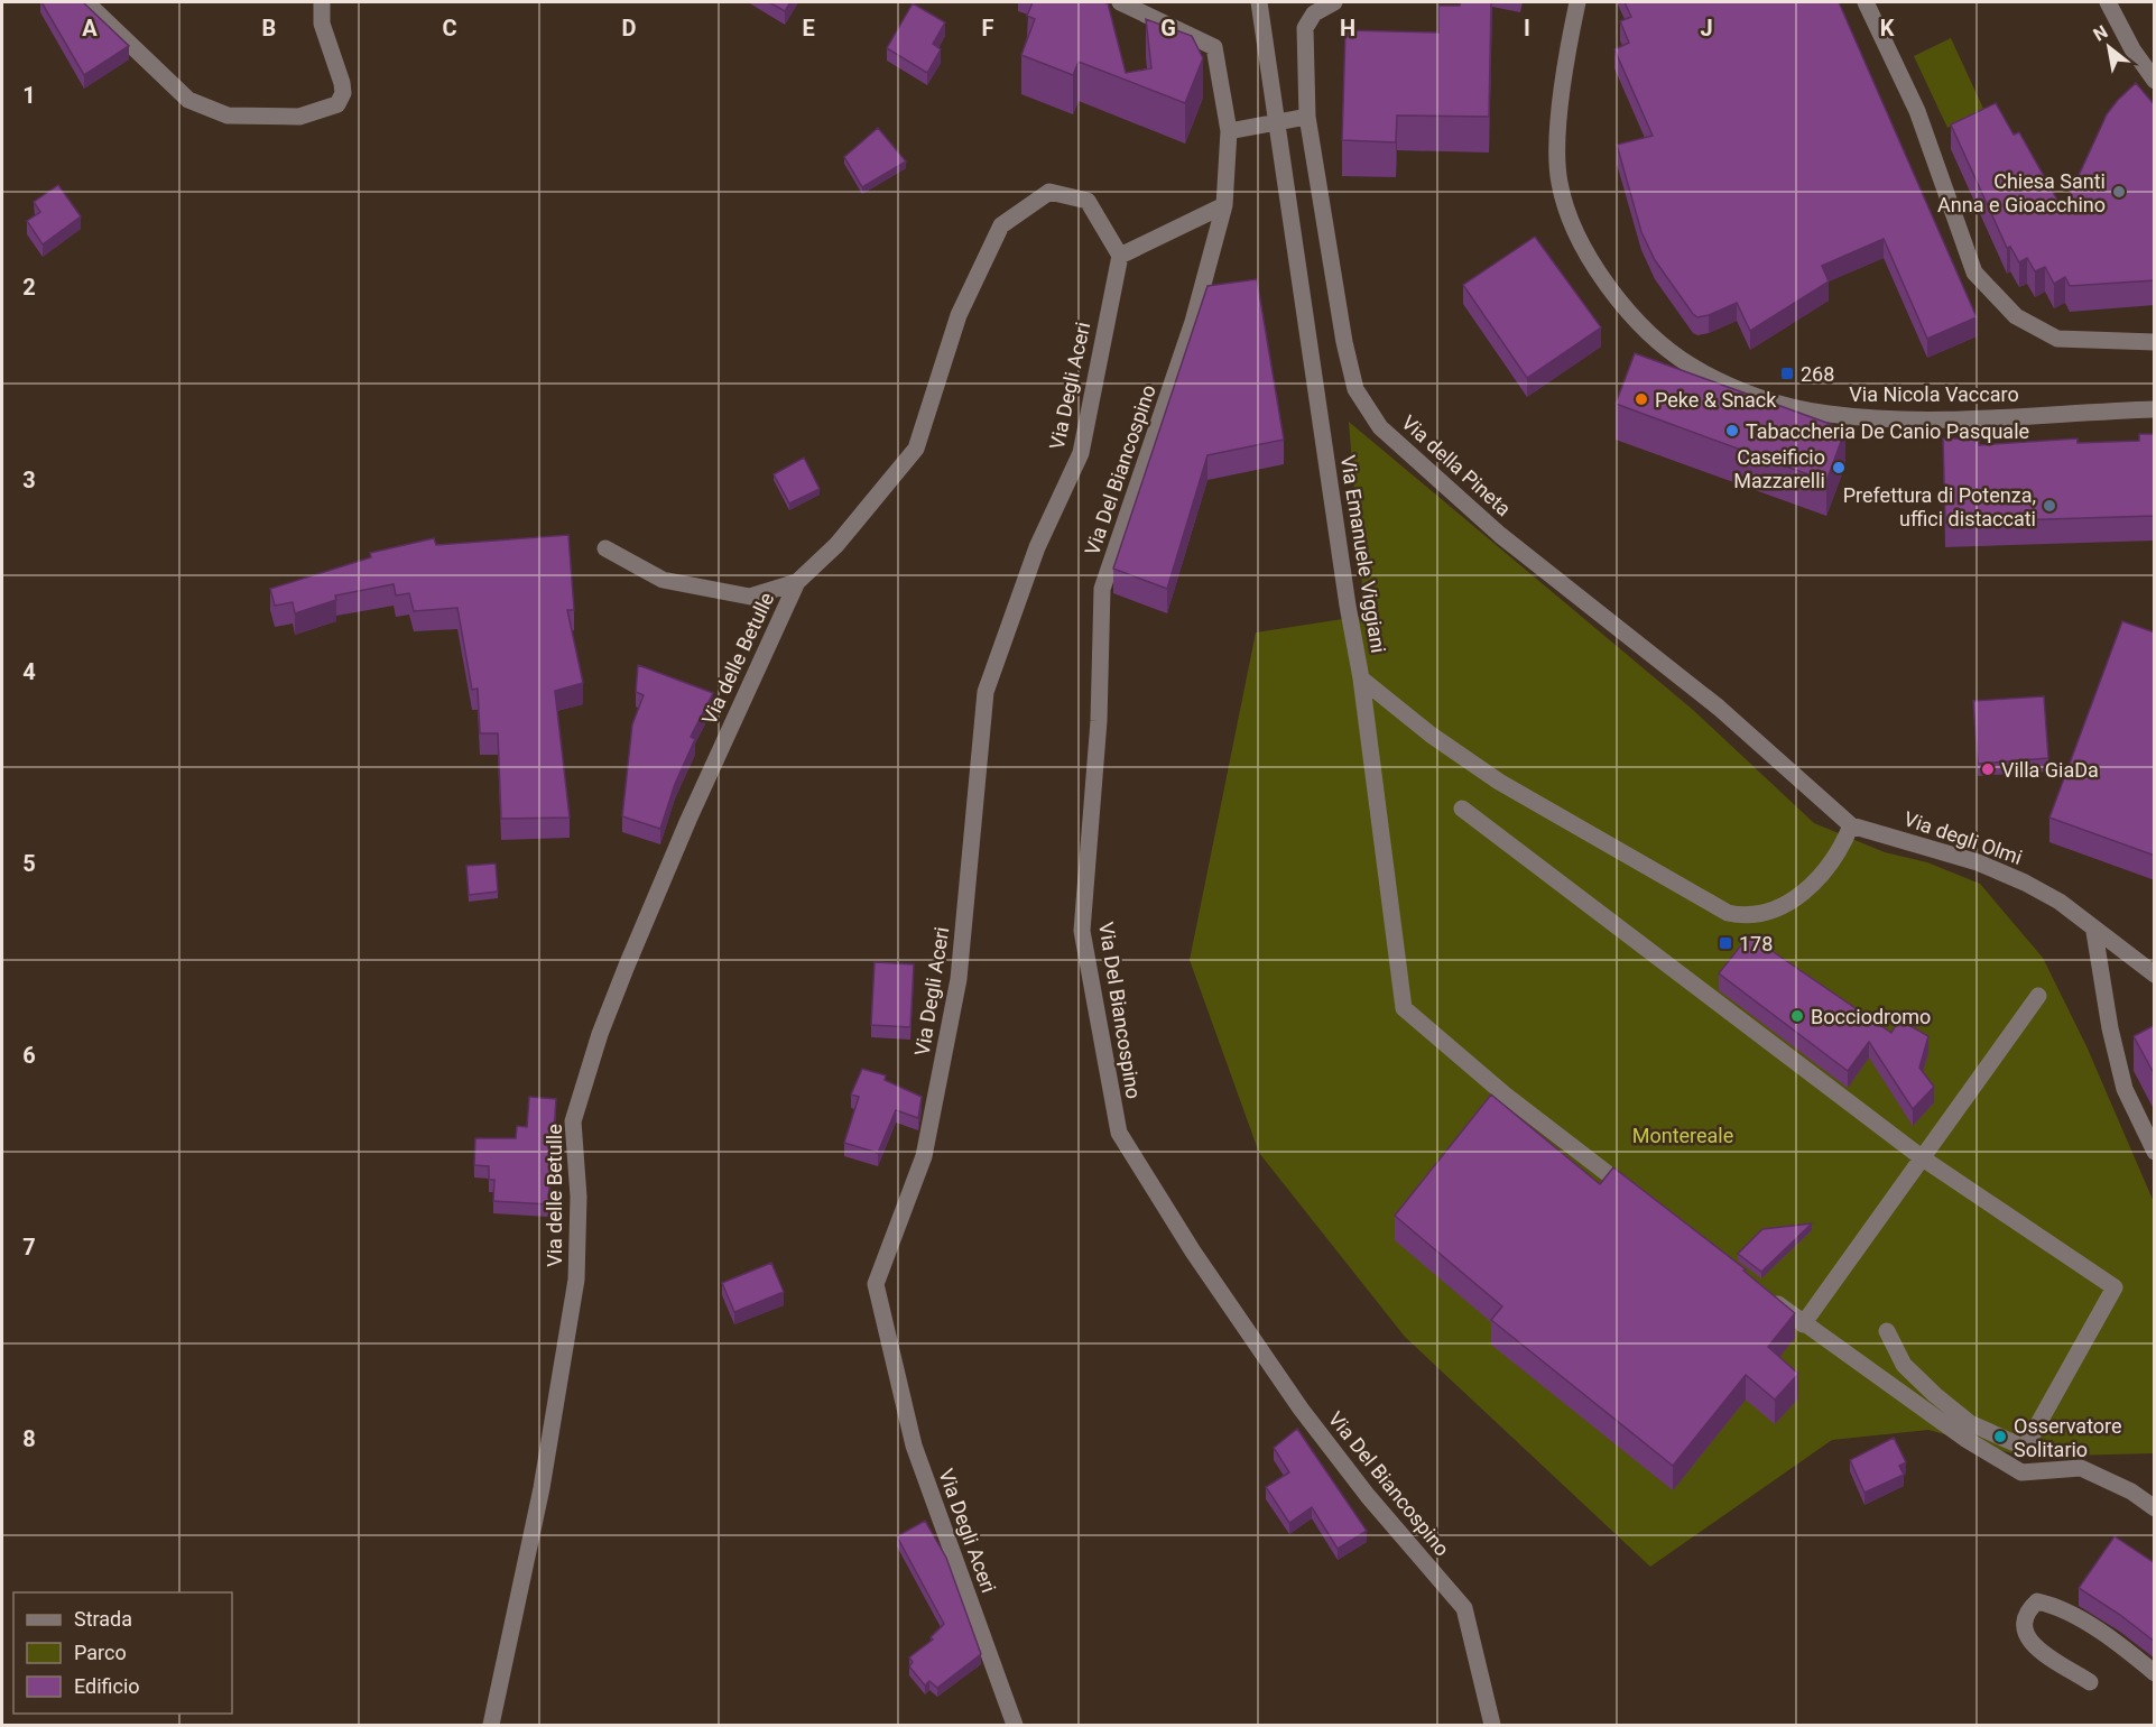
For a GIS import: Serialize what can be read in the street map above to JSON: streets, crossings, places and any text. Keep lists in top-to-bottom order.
{
  "streets": {
    "street": [
      "Via Degli Aceri",
      "Via Nicola Vaccaro",
      "Via della Pineta",
      "Via Del Biancospino",
      "Via Emanuele Viggiani",
      "Via delle Betulle",
      "Via degli Olmi"
    ]
  },
  "crossings": [
    ["Via Degli Aceri", "Via delle Betulle"],
    ["Via della Pineta", "Via Emanuele Viggiani"],
    ["Via della Pineta", "Via degli Olmi"],
    ["Via Emanuele Viggiani", "Via degli Olmi"]
  ],
  "parks": ["Montereale"],
  "places": {
    "other": [
      "Chiesa Santi Anna e Gioacchino",
      "Peke & Snack",
      "Tabaccheria De Canio Pasquale",
      "Caseificio Mazzarelli",
      "Prefettura di Potenza, uffici distaccati",
      "Villa GiaDa",
      "Bocciodromo",
      "Osservatore Solitario"
    ],
    "transit": ["268", "178"]
  },
  "legend": ["Strada", "Parco", "Edificio"],
  "north": "top left",
  "grid": {
    "columns": [
      "A",
      "B",
      "C",
      "D",
      "E",
      "F",
      "G",
      "H",
      "I",
      "J",
      "K"
    ],
    "rows": [
      "1",
      "2",
      "3",
      "4",
      "5",
      "6",
      "7",
      "8"
    ]
  }
}
